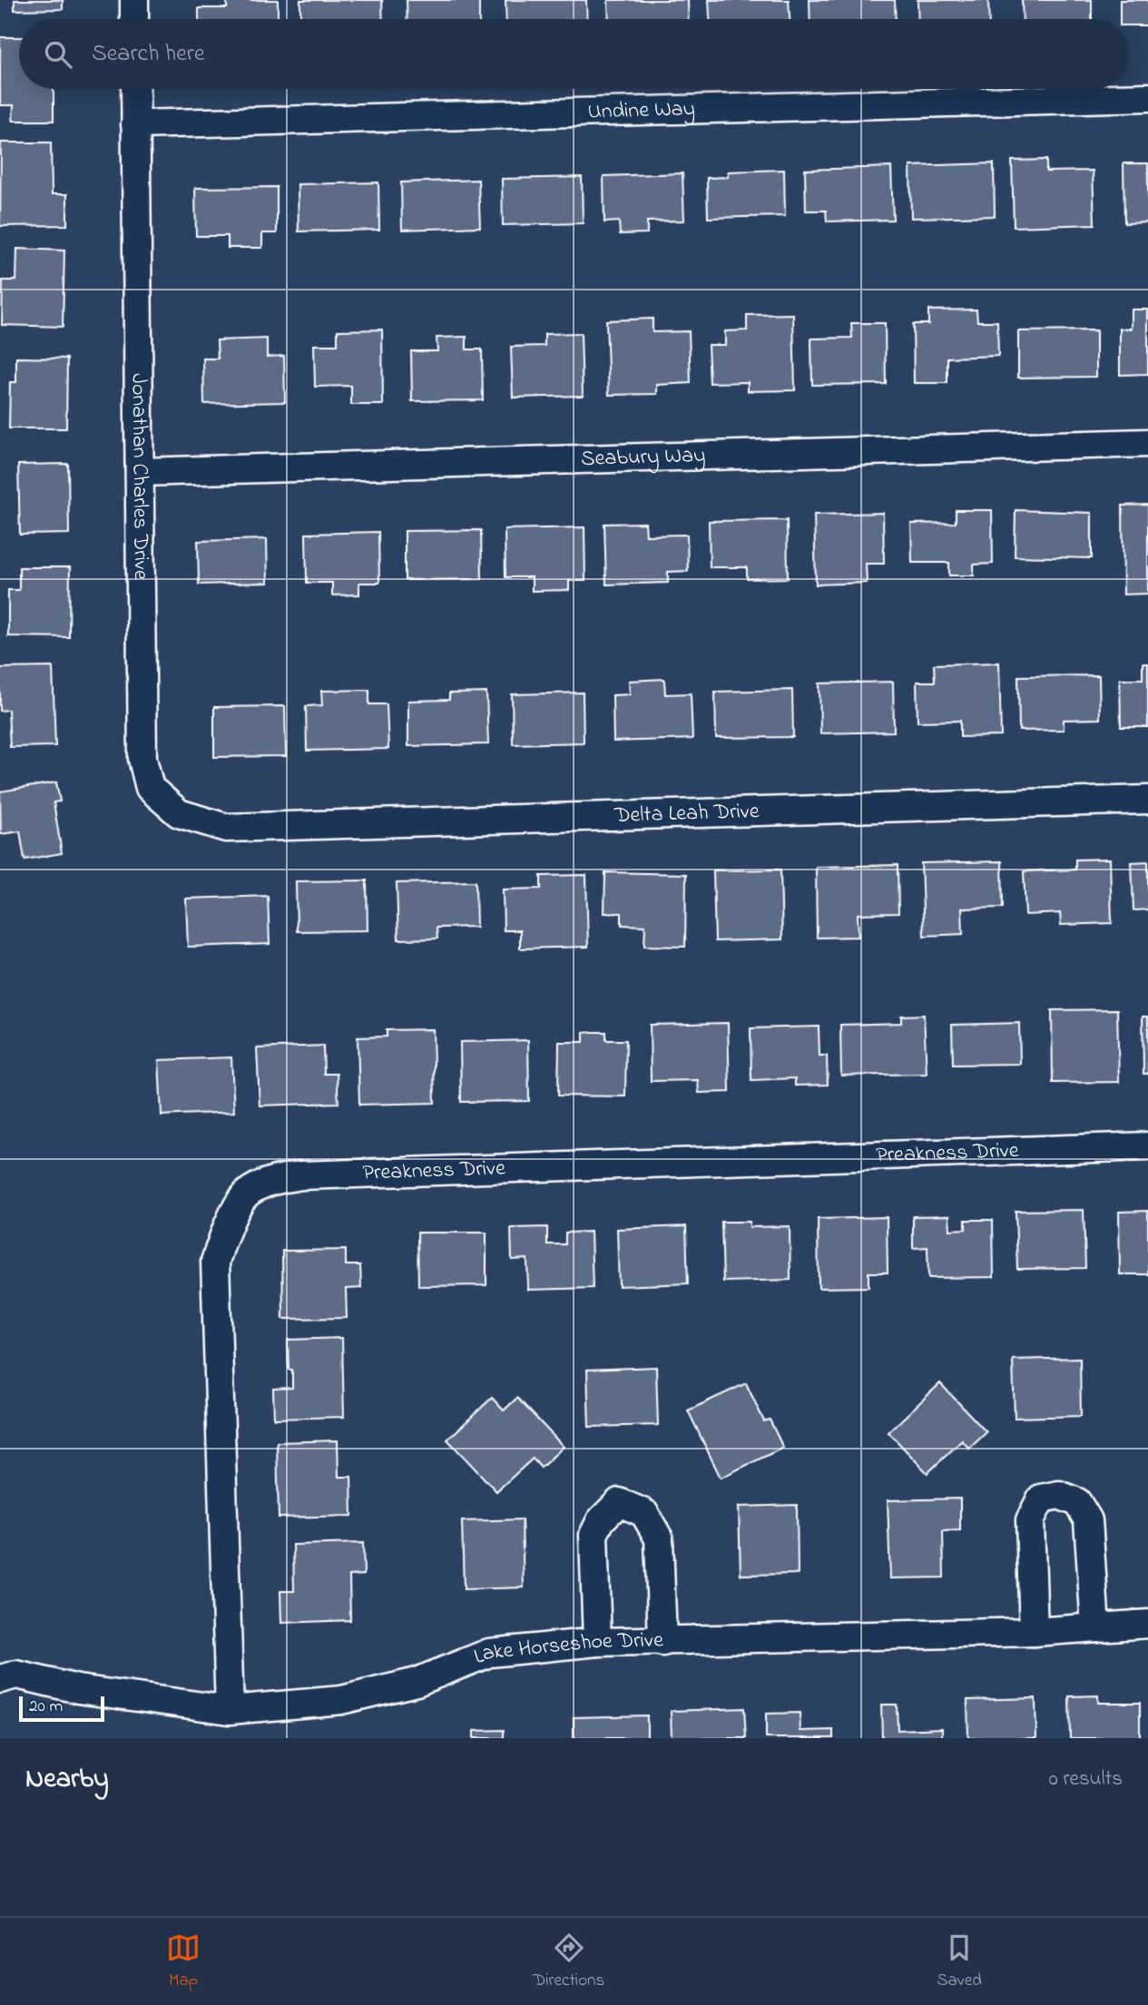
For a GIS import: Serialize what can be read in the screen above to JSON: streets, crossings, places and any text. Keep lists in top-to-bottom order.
{
  "streets": {
    "street": [
      "Undine Way",
      "Seabury Way",
      "Jonathan Charles Drive",
      "Delta Leah Drive",
      "Preakness Drive",
      "Lake Horseshoe Drive"
    ]
  },
  "crossings": [
    ["Undine Way", "Jonathan Charles Drive"],
    ["Seabury Way", "Jonathan Charles Drive"],
    ["Jonathan Charles Drive", "Delta Leah Drive"],
    ["Preakness Drive", "Lake Horseshoe Drive"]
  ],
  "scale_bar": "20 m",
  "page": {
    "search": "Search here",
    "scale": "20 m",
    "heading": ["Nearby", "0 results"],
    "nav": ["Map", "Directions", "Saved"]
  }
}
